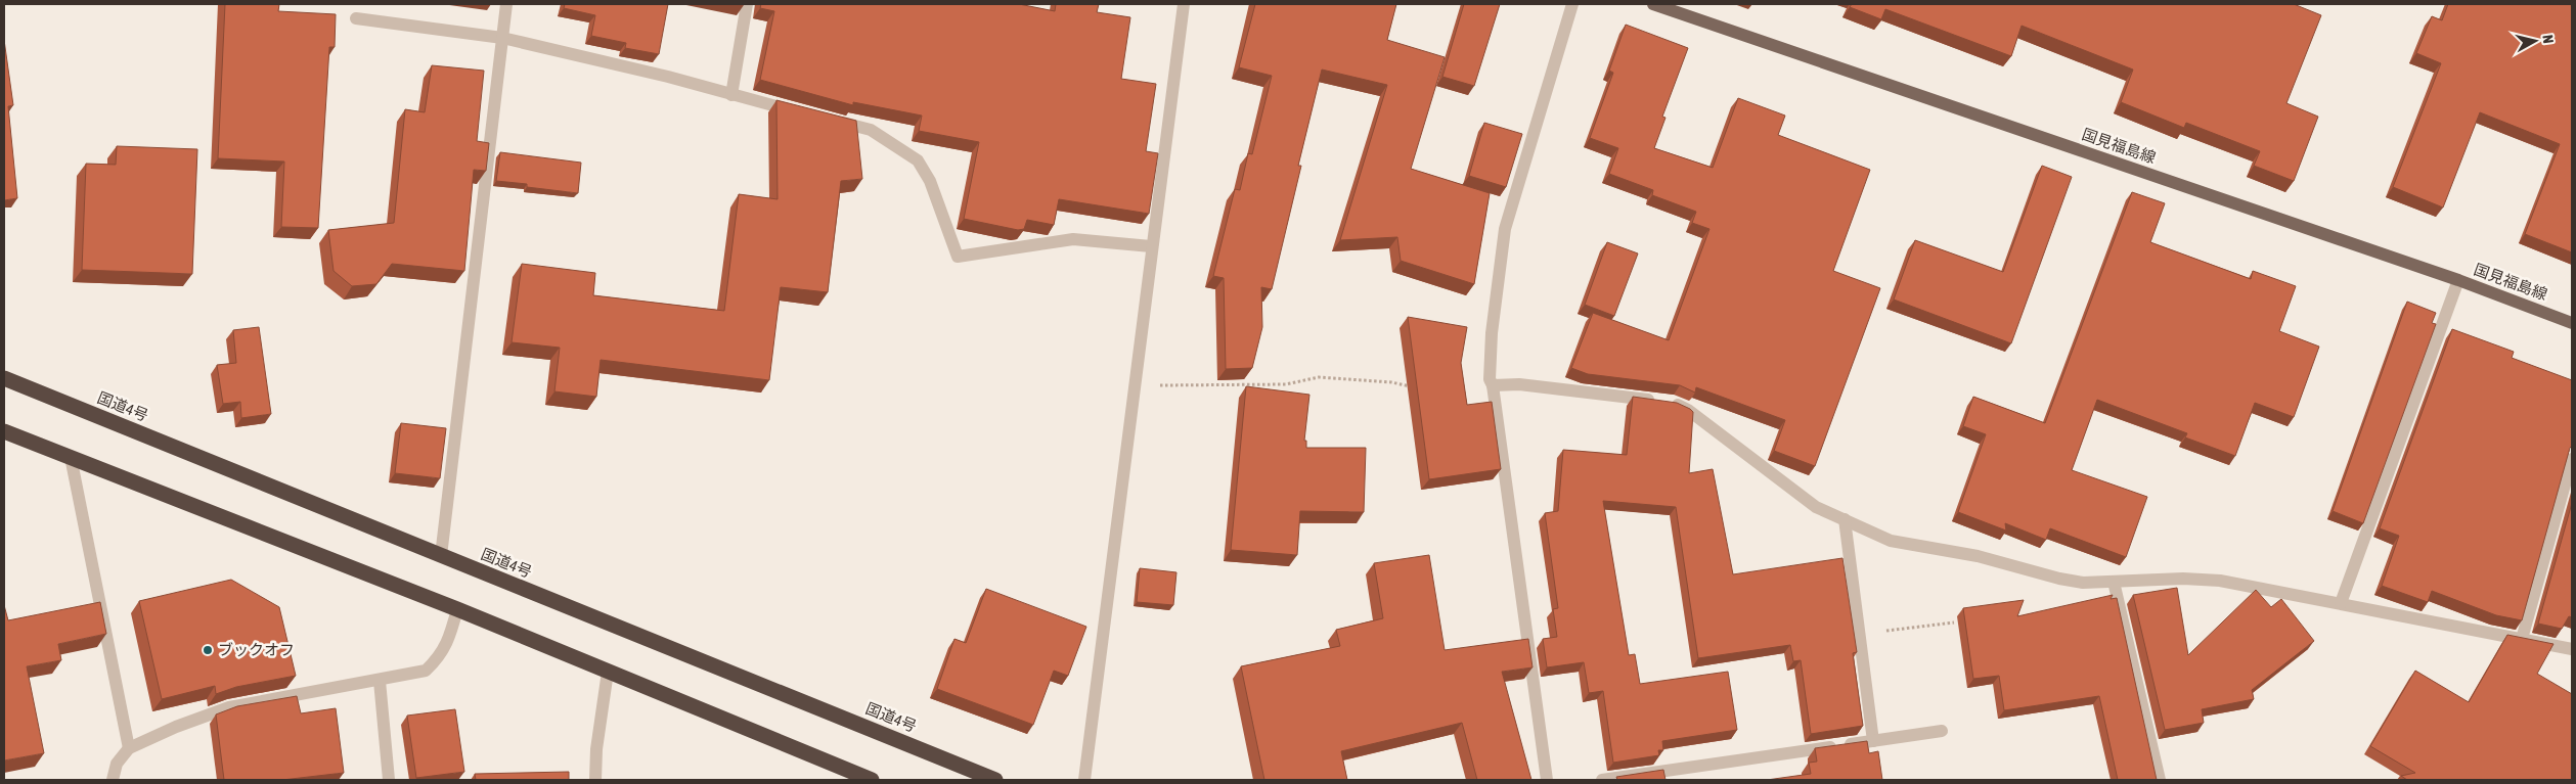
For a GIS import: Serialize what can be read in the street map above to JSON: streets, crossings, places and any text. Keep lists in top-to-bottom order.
{
  "streets": {
    "highway": ["国道4号"],
    "main road": ["国見福島線"]
  },
  "places": ["ブックオフ"],
  "north": "right"
}
